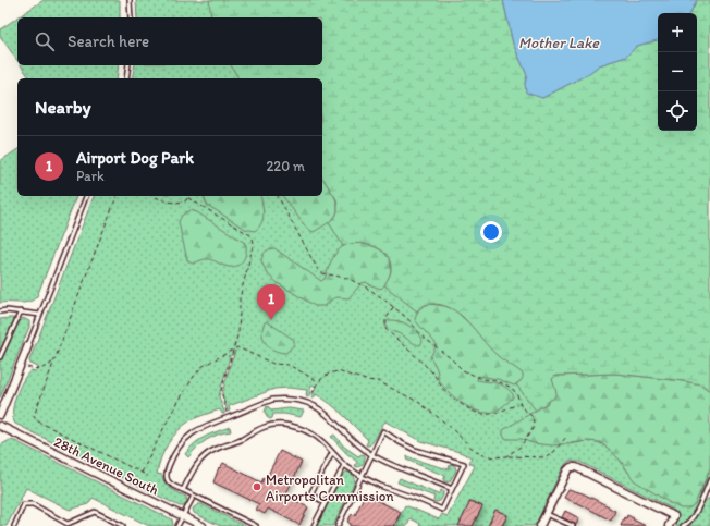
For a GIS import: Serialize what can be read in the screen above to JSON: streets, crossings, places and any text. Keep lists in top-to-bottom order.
{
  "streets": {
    "street": ["28th Avenue South"]
  },
  "water": ["Mother Lake"],
  "places": ["Metropolitan Airports Commission"],
  "page": {
    "map_buttons": ["+", "−"],
    "search": "Search here",
    "heading": "Nearby",
    "list": [
      {
        "mark": "1",
        "name": "Airport Dog Park",
        "note": "Park",
        "value": "220 m"
      }
    ],
    "pins": "1"
  }
}
